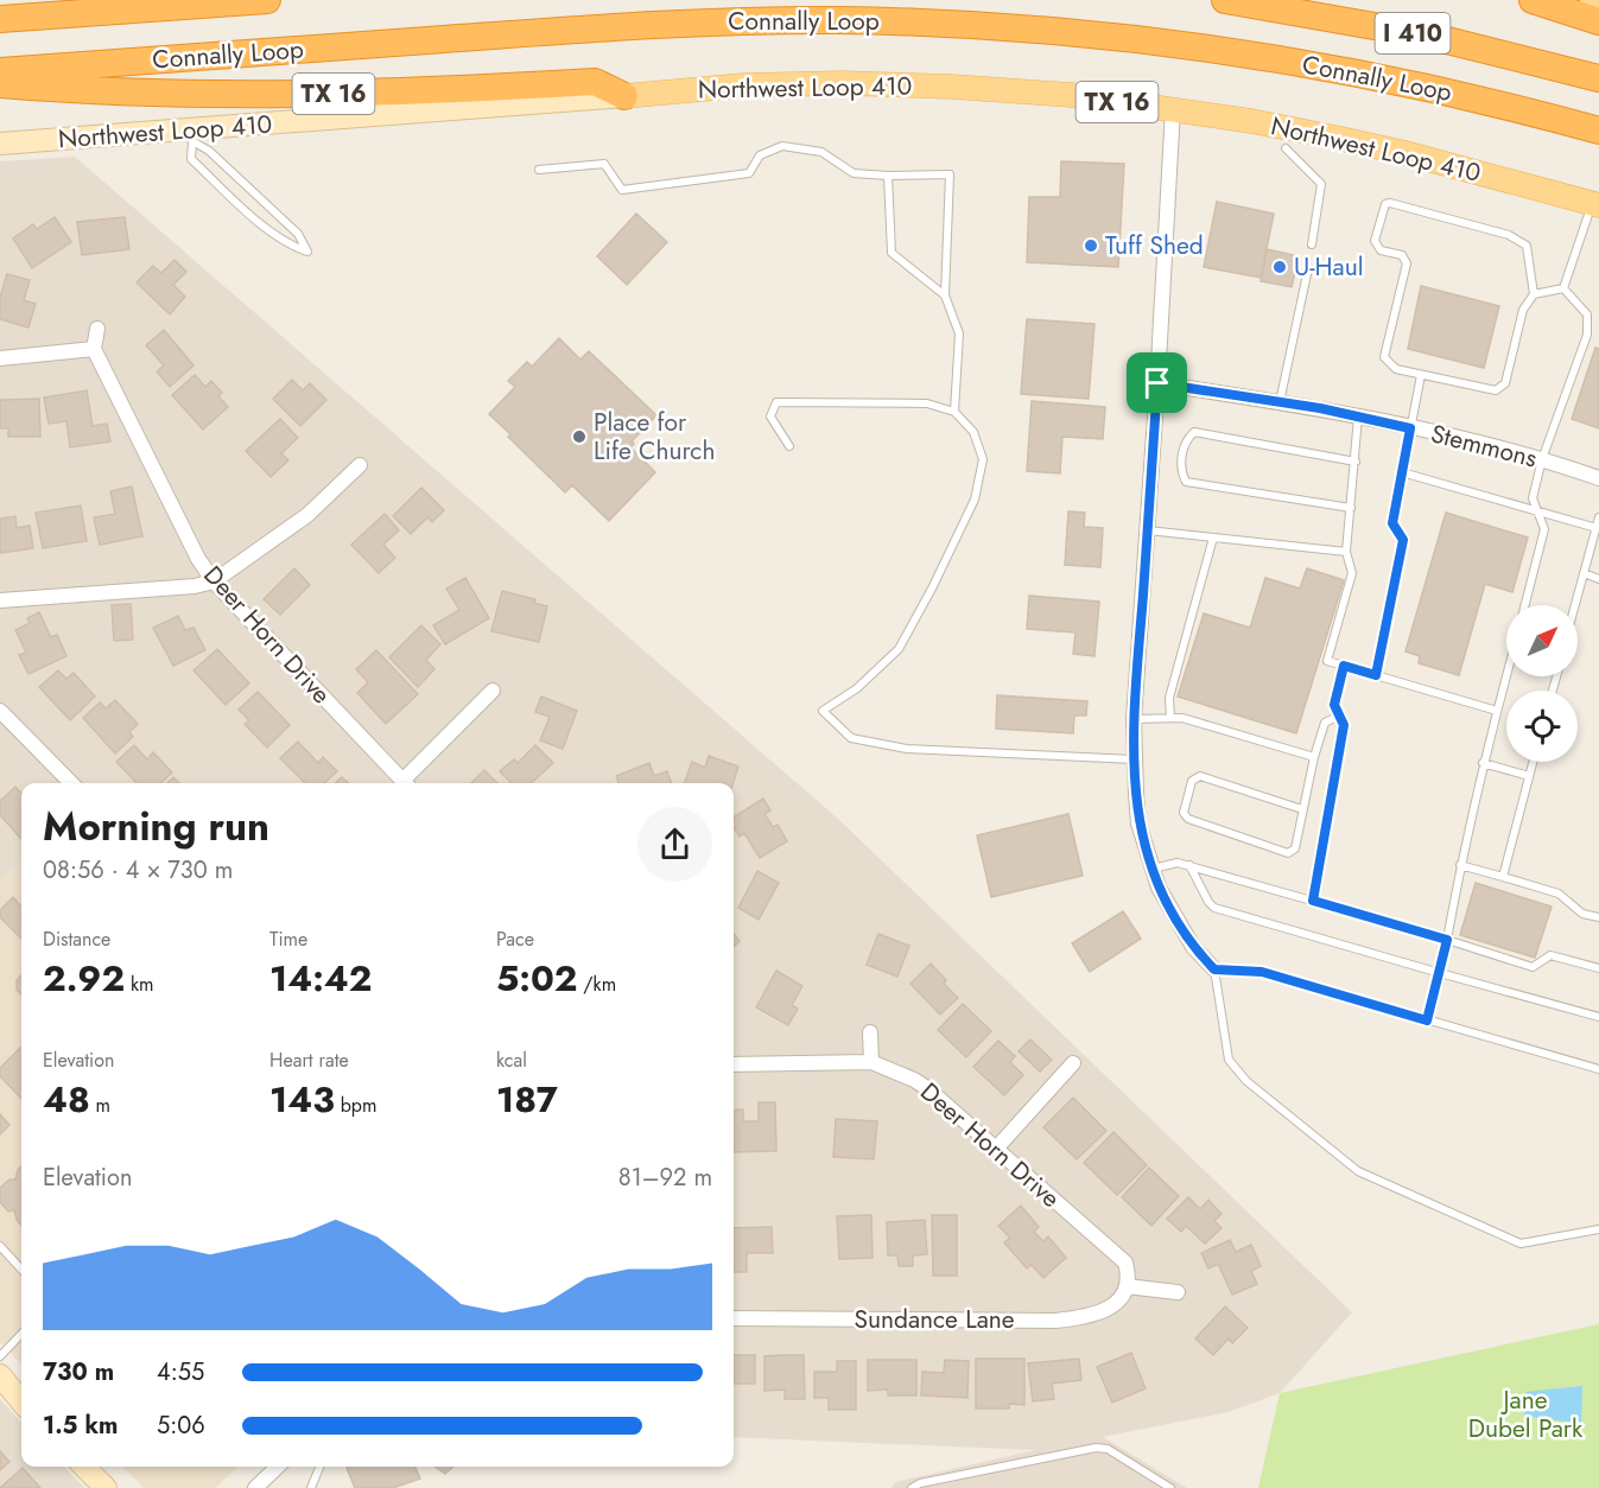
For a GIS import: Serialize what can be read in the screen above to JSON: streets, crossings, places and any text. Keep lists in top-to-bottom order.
{
  "streets": {
    "highway": ["Connally Loop", "I 410", "TX 16"],
    "main road": ["Northwest Loop 410"],
    "street": ["Stemmons", "Deer Horn Drive", "Sundance Lane"]
  },
  "crossings": [
    ["Northwest Loop 410", "TX 16"],
    ["Deer Horn Drive", "Sundance Lane"]
  ],
  "parks": ["Jane Dubel Park"],
  "places": ["Tuff Shed", "U-Haul", "Place for Life Church"],
  "north": "top right",
  "page": {
    "heading": ["Morning run", "08:56 · 4 × 730 m"],
    "stats": [
      ["Distance", "2.92 km"],
      ["Time", "14:42"],
      ["Pace", "5:02 /km"],
      ["Elevation", "48 m"],
      ["Heart rate", "143 bpm"],
      ["kcal", "187"]
    ],
    "chart": ["Elevation", "81–92 m"],
    "list": [
      {
        "name": "730 m",
        "note": "4:55"
      },
      {
        "name": "1.5 km",
        "note": "5:06"
      }
    ]
  }
}
